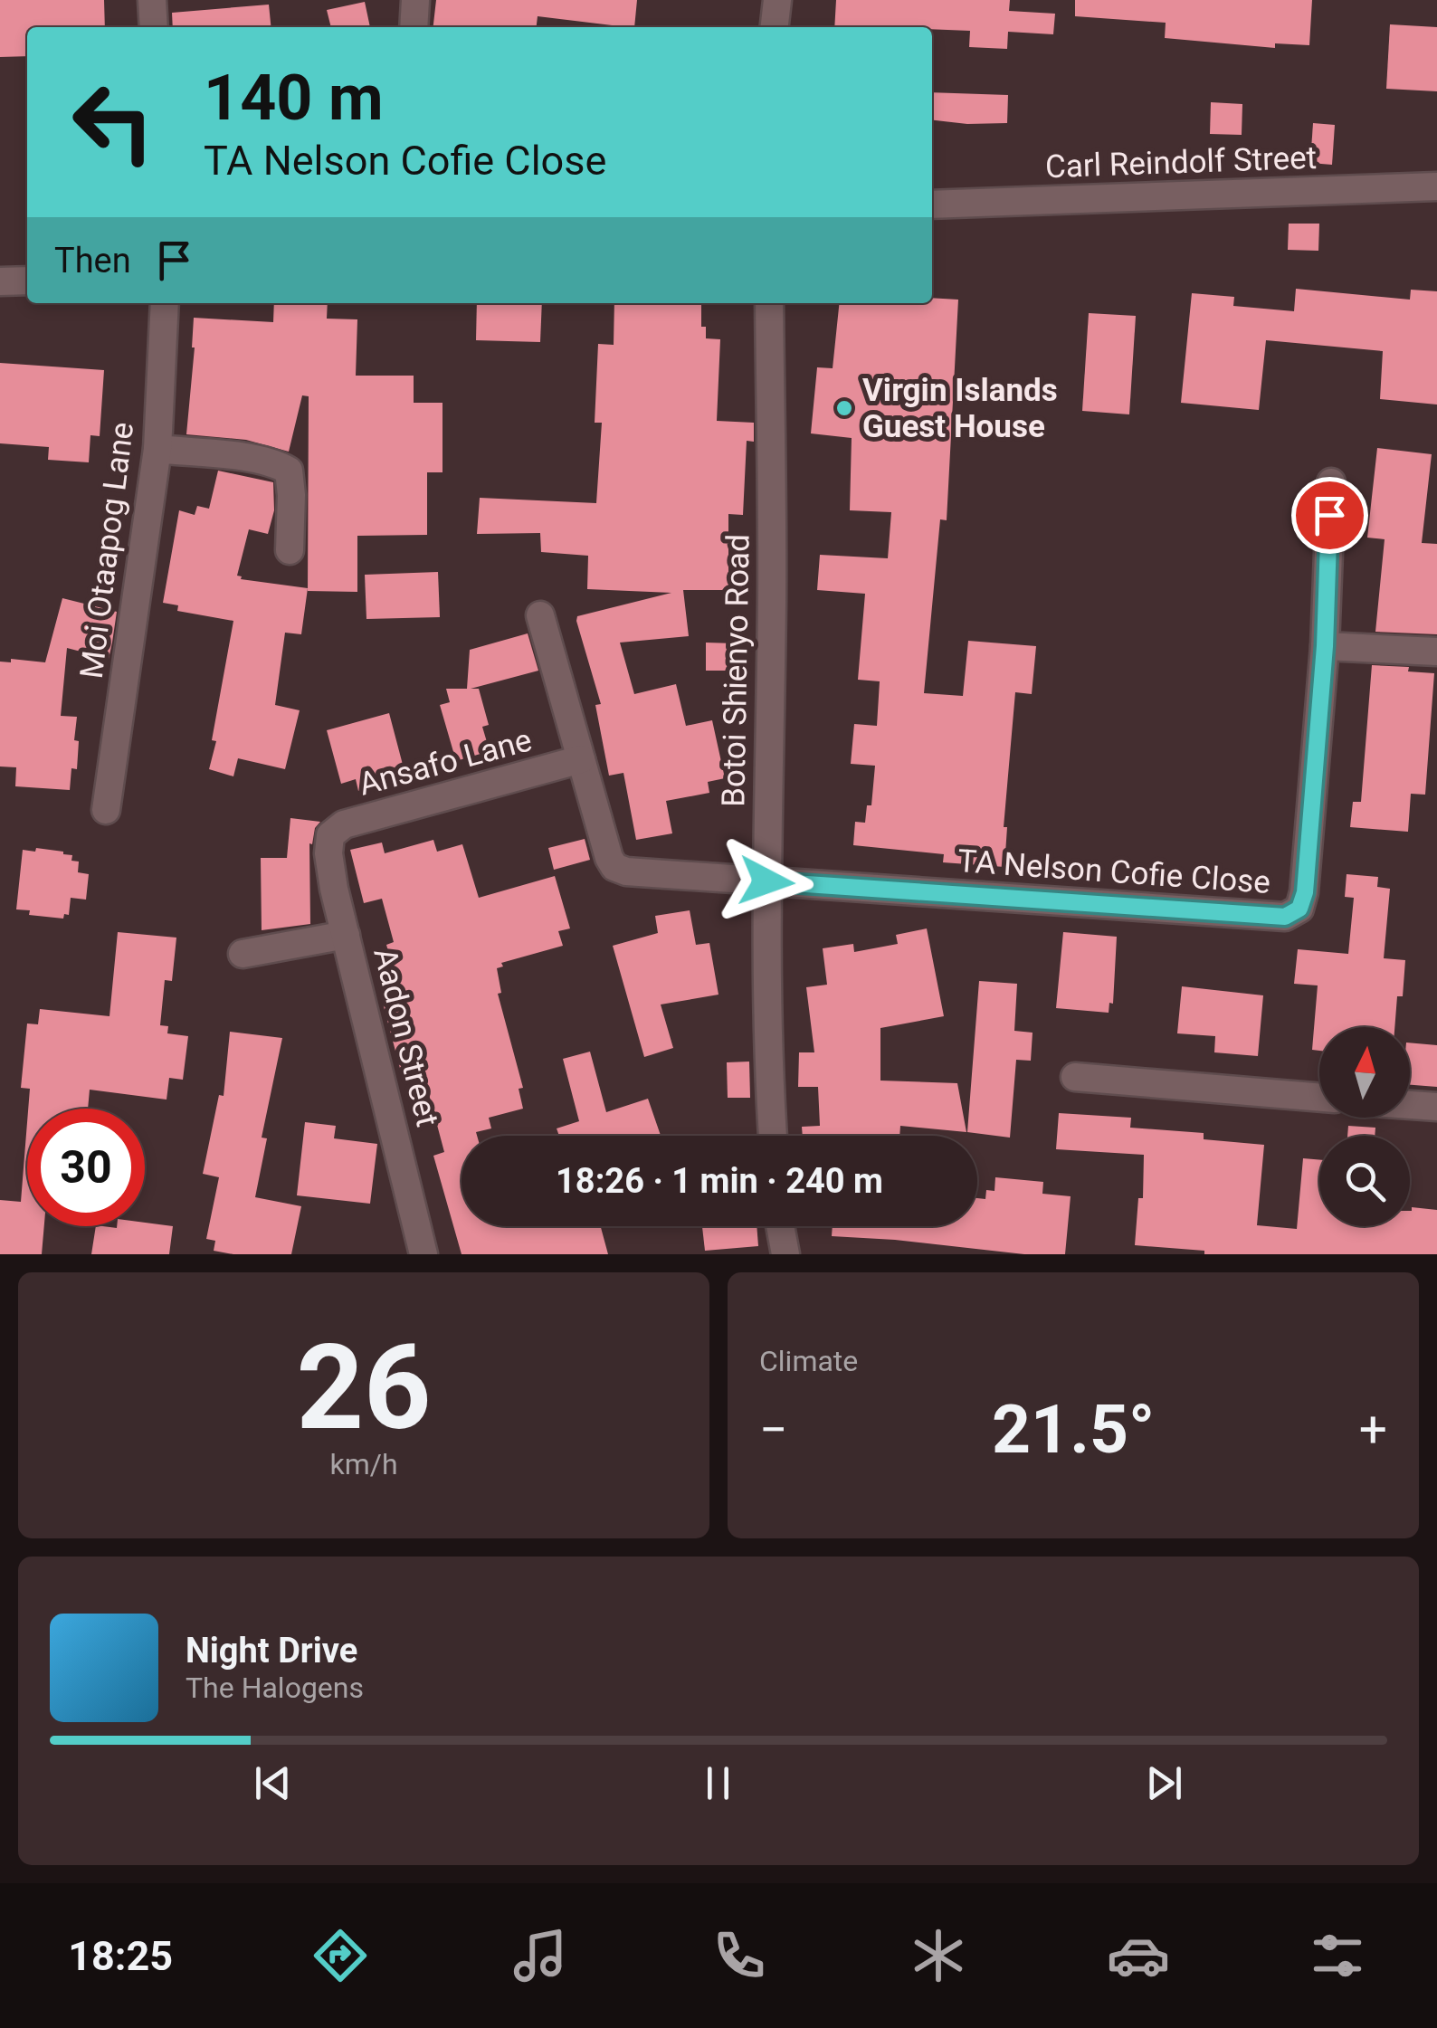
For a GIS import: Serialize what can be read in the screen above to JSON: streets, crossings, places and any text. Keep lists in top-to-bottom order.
{
  "streets": {
    "street": [
      "Carl Reindolf Street",
      "Moi Otaapog Lane",
      "Botoi Shienyo Road",
      "Ansafo Lane",
      "TA Nelson Cofie Close",
      "Aadon Street"
    ]
  },
  "crossings": [
    ["Botoi Shienyo Road", "TA Nelson Cofie Close"],
    ["Ansafo Lane", "Aadon Street"]
  ],
  "places": ["Virgin Islands Guest House"],
  "north": "top",
  "page": {
    "turn": ["140 m", "TA Nelson Cofie Close"],
    "then": "Then",
    "limit": "30",
    "trip": "18:26 · 1 min · 240 m",
    "tile": [
      ["26", "km/h"],
      "Climate"
    ],
    "heat": ["−", "21.5°", "+"],
    "song": ["Night Drive", "The Halogens"],
    "tabs": "18:25"
  }
}
